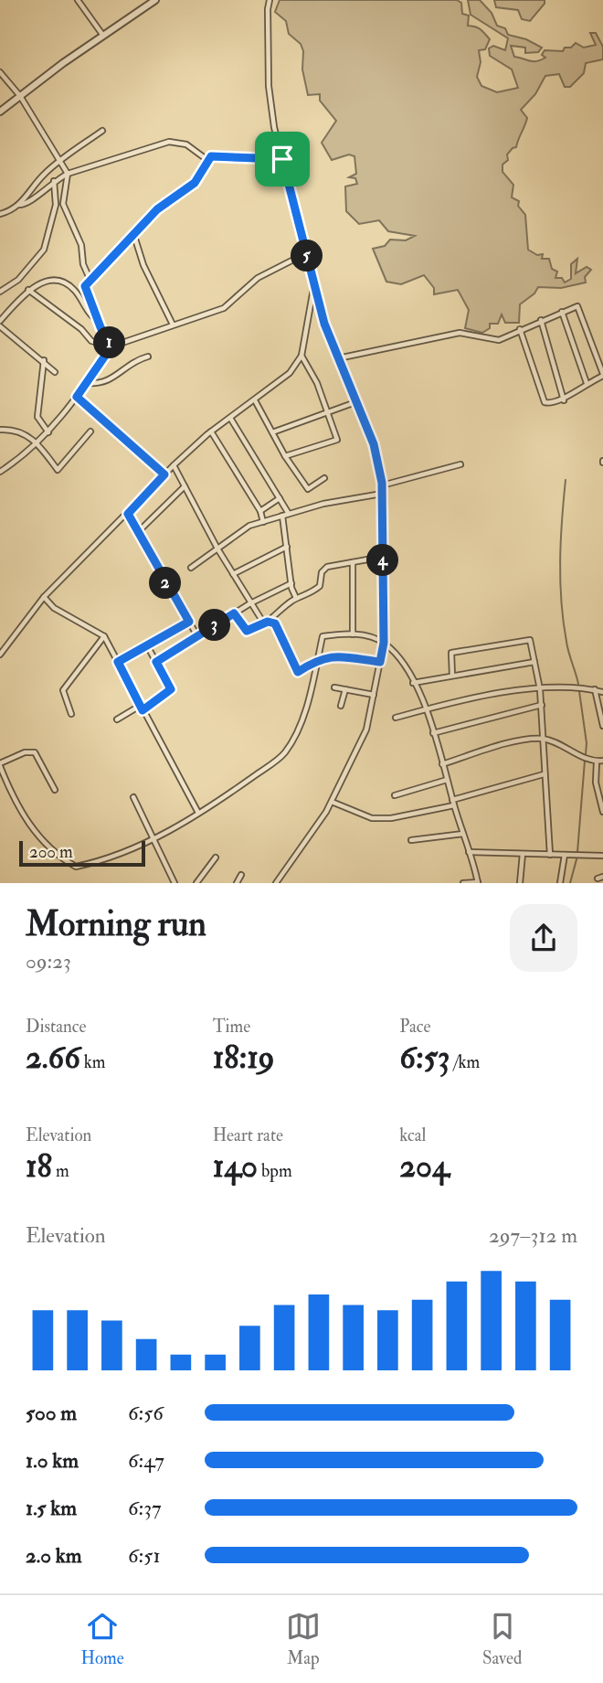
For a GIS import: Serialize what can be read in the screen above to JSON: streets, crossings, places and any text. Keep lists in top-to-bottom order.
{
  "scale_bar": "200 m",
  "page": {
    "pins": [
      "5",
      "1",
      "4",
      "2",
      "3"
    ],
    "scale": "200 m",
    "heading": ["Morning run", "09:23"],
    "stats": [
      ["Distance", "2.66 km"],
      ["Time", "18:19"],
      ["Pace", "6:53 /km"],
      ["Elevation", "18 m"],
      ["Heart rate", "140 bpm"],
      ["kcal", "204"]
    ],
    "chart": ["Elevation", "297–312 m"],
    "list": [
      {
        "name": "500 m",
        "note": "6:56"
      },
      {
        "name": "1.0 km",
        "note": "6:47"
      },
      {
        "name": "1.5 km",
        "note": "6:37"
      },
      {
        "name": "2.0 km",
        "note": "6:51"
      }
    ],
    "tabs": ["Home", "Map", "Saved"]
  }
}
